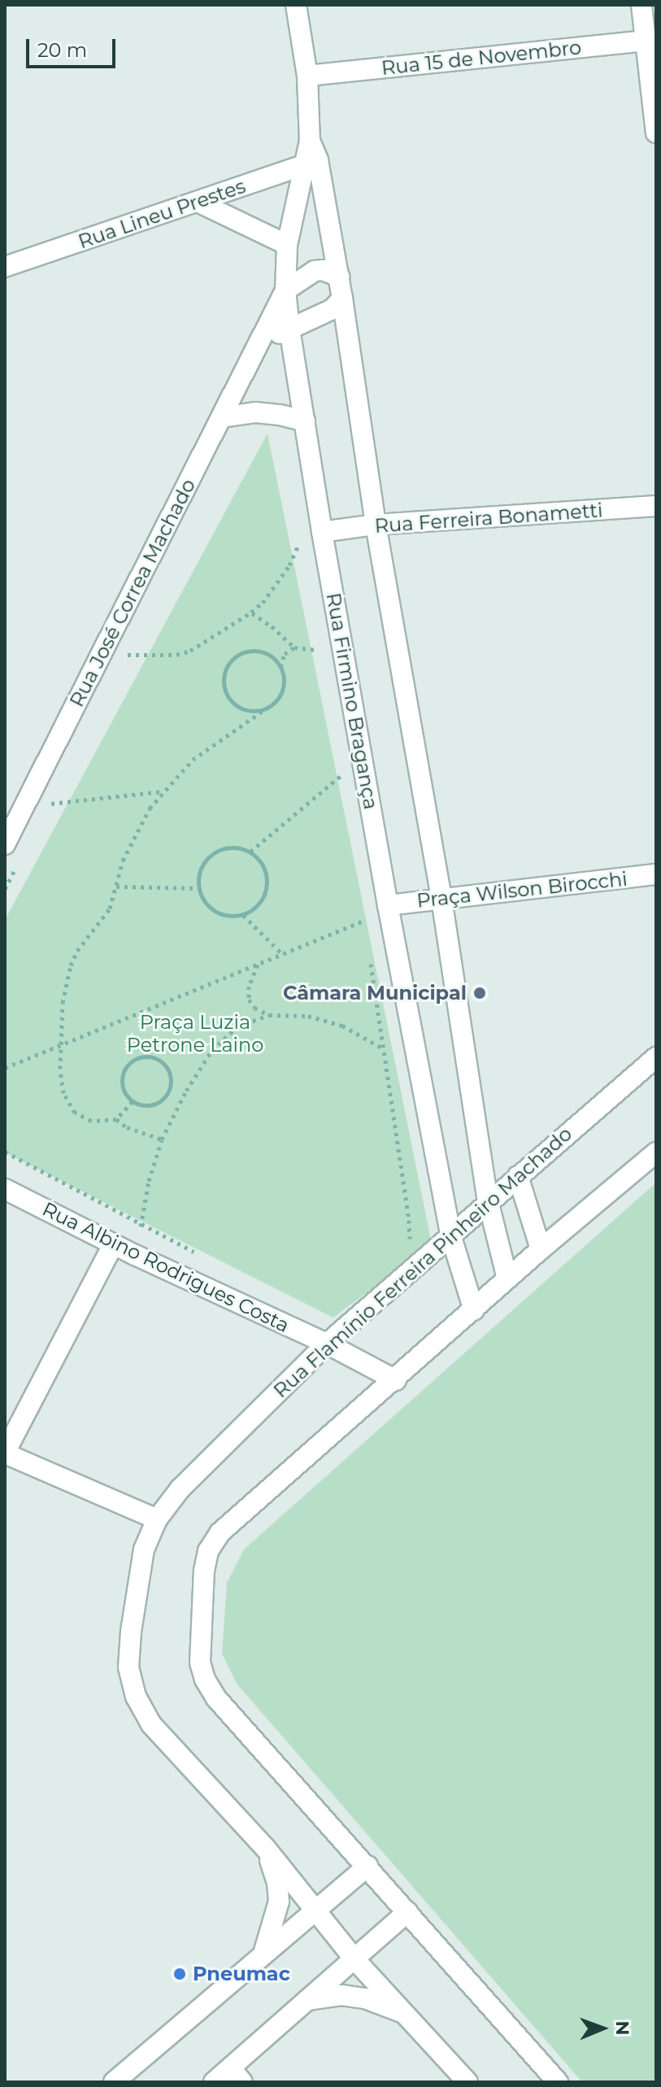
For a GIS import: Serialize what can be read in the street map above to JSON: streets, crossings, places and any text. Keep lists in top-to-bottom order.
{
  "streets": {
    "street": [
      "Rua 15 de Novembro",
      "Rua Lineu Prestes",
      "Rua Ferreira Bonametti",
      "Rua José Correa Machado",
      "Rua Firmino Bragança",
      "Praça Wilson Birocchi",
      "Rua Flamínio Ferreira Pinheiro Machado",
      "Rua Albino Rodrigues Costa"
    ]
  },
  "crossings": [
    ["Rua 15 de Novembro", "Rua Firmino Bragança"],
    ["Rua Lineu Prestes", "Rua Firmino Bragança"],
    ["Rua Ferreira Bonametti", "Rua Firmino Bragança"],
    ["Rua José Correa Machado", "Rua Firmino Bragança"],
    ["Rua Firmino Bragança", "Praça Wilson Birocchi"],
    ["Rua Firmino Bragança", "Rua Flamínio Ferreira Pinheiro Machado"],
    ["Rua Flamínio Ferreira Pinheiro Machado", "Rua Albino Rodrigues Costa"]
  ],
  "parks": ["Praça Luzia Petrone Laino"],
  "places": ["Câmara Municipal", "Pneumac"],
  "scale_bar": "20 m",
  "north": "right"
}
